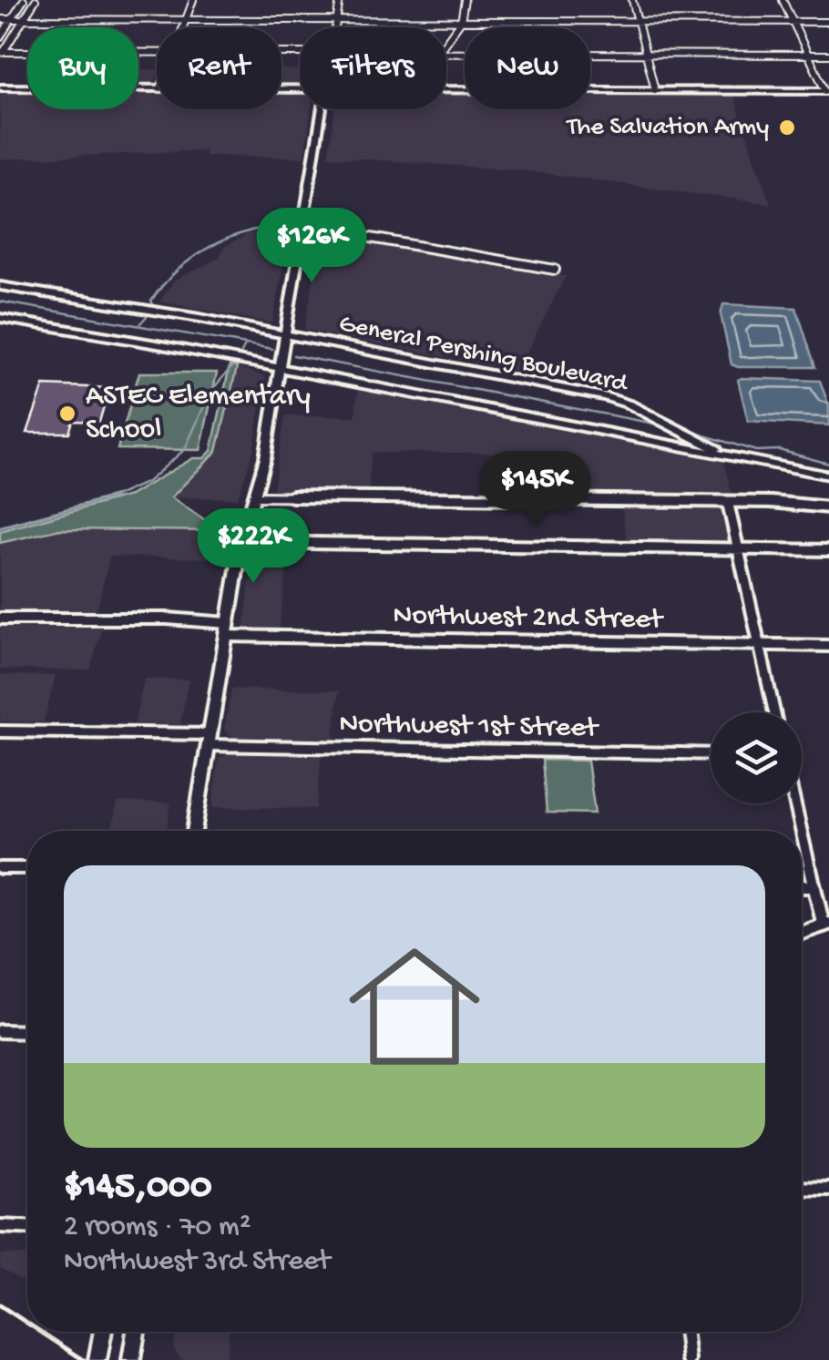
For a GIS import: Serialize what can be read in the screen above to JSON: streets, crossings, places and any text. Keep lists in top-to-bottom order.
{
  "streets": {
    "main road": ["General Pershing Boulevard"],
    "street": ["Northwest 2nd Street", "Northwest 1st Street"]
  },
  "places": ["The Salvation Army", "ASTEC Elementary School"],
  "page": {
    "chip": [
      "Buy",
      "Rent",
      "Filters",
      "New"
    ],
    "price": ["$126K", "$145K", "$222K"],
    "list": [
      {
        "name": "$145,000",
        "note": "2 rooms · 70 m² · Northwest 3rd Street"
      }
    ]
  }
}
